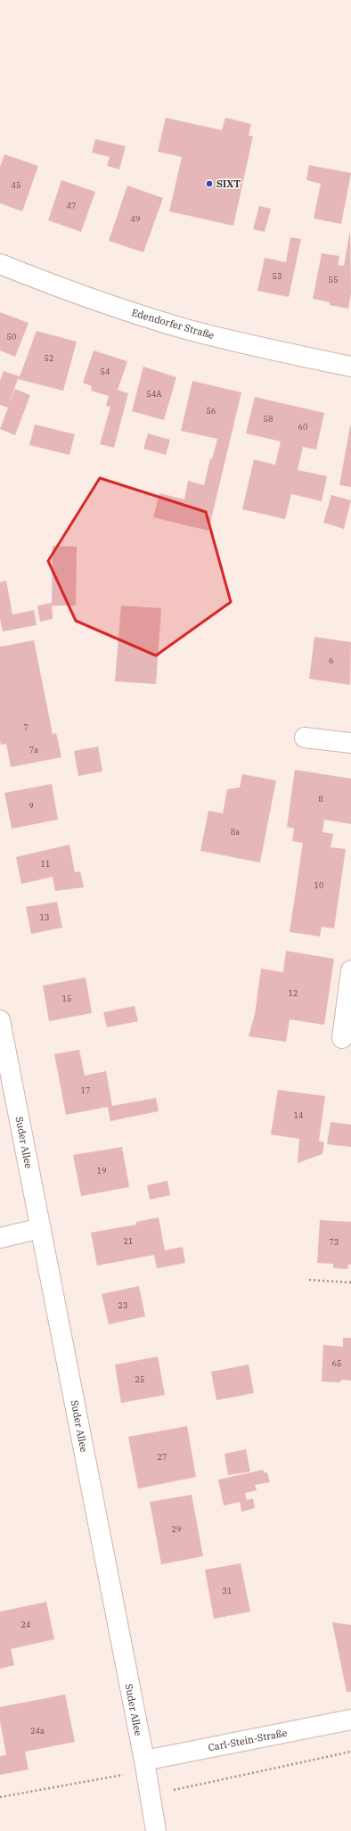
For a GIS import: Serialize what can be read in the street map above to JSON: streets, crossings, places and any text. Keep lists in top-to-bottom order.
{
  "streets": {
    "street": ["Edendorfer Straße", "Suder Allee", "Carl-Stein-Straße"]
  },
  "crossings": [
    ["Suder Allee", "Carl-Stein-Straße"]
  ],
  "places": ["SIXT"],
  "house_numbers": [
    "45",
    "47",
    "49",
    "53",
    "55",
    "50",
    "52",
    "54",
    "54A",
    "56",
    "58",
    "60",
    "6",
    "7",
    "7a",
    "8",
    "9",
    "8a",
    "11",
    "10",
    "13",
    "12",
    "15",
    "17",
    "14",
    "19",
    "21",
    "73",
    "23",
    "65",
    "25",
    "27",
    "29",
    "31",
    "24",
    "24a"
  ]
}
